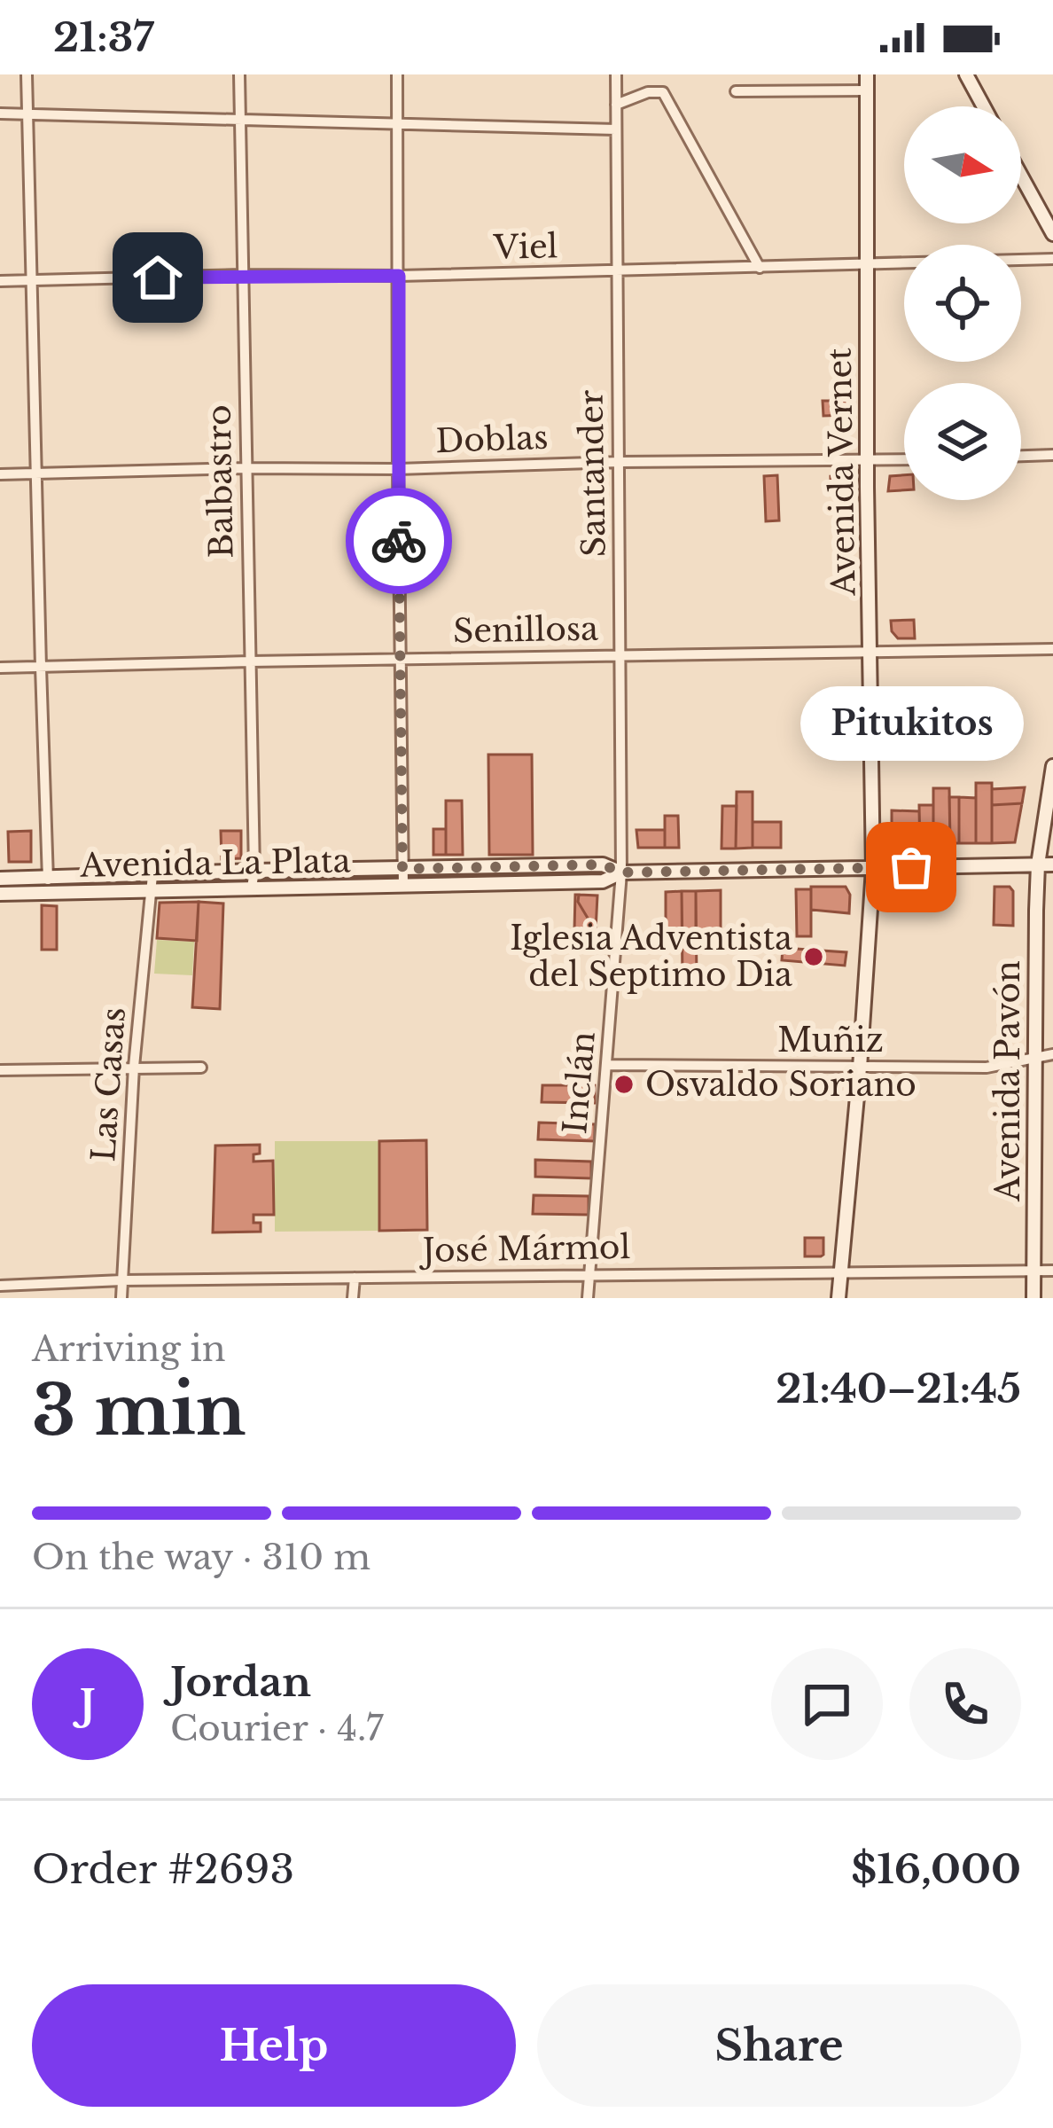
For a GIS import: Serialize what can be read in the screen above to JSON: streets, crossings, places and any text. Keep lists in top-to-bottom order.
{
  "streets": {
    "main road": ["Avenida Vernet", "Avenida La Plata", "Avenida Pavón"],
    "street": [
      "Viel",
      "Doblas",
      "Santander",
      "Balbastro",
      "Senillosa",
      "Muñiz",
      "Inclán",
      "Las Casas",
      "José Mármol"
    ]
  },
  "crossings": [
    ["Viel", "Avenida Vernet"],
    ["Viel", "Santander"],
    ["Viel", "Balbastro"],
    ["Doblas", "Avenida Vernet"],
    ["Doblas", "Santander"],
    ["Doblas", "Balbastro"],
    ["Avenida Vernet", "Senillosa"],
    ["Avenida Vernet", "Avenida La Plata"],
    ["Avenida Vernet", "Muñiz"],
    ["Avenida Vernet", "José Mármol"],
    ["Santander", "Senillosa"],
    ["Santander", "Avenida La Plata"],
    ["Santander", "Inclán"],
    ["Balbastro", "Senillosa"],
    ["Balbastro", "Avenida La Plata"],
    ["Avenida La Plata", "Avenida Pavón"],
    ["Avenida La Plata", "Inclán"],
    ["Avenida La Plata", "Las Casas"],
    ["Muñiz", "Avenida Pavón"],
    ["Muñiz", "Inclán"],
    ["Avenida Pavón", "José Mármol"],
    ["Inclán", "José Mármol"],
    ["Las Casas", "José Mármol"]
  ],
  "places": ["Pitukitos", "Iglesia Adventista del Septimo Dia", "Osvaldo Soriano"],
  "north": "right",
  "page": {
    "status": "21:37",
    "bubble": "Pitukitos",
    "heading": ["3 min", "Arriving in", "21:40–21:45"],
    "panel": [
      "Jordan",
      "Courier · 4.7",
      "Order #2693",
      "$16,000"
    ],
    "bar": "On the way · 310 m",
    "round": "J",
    "buttons": ["Help", "Share"]
  }
}
